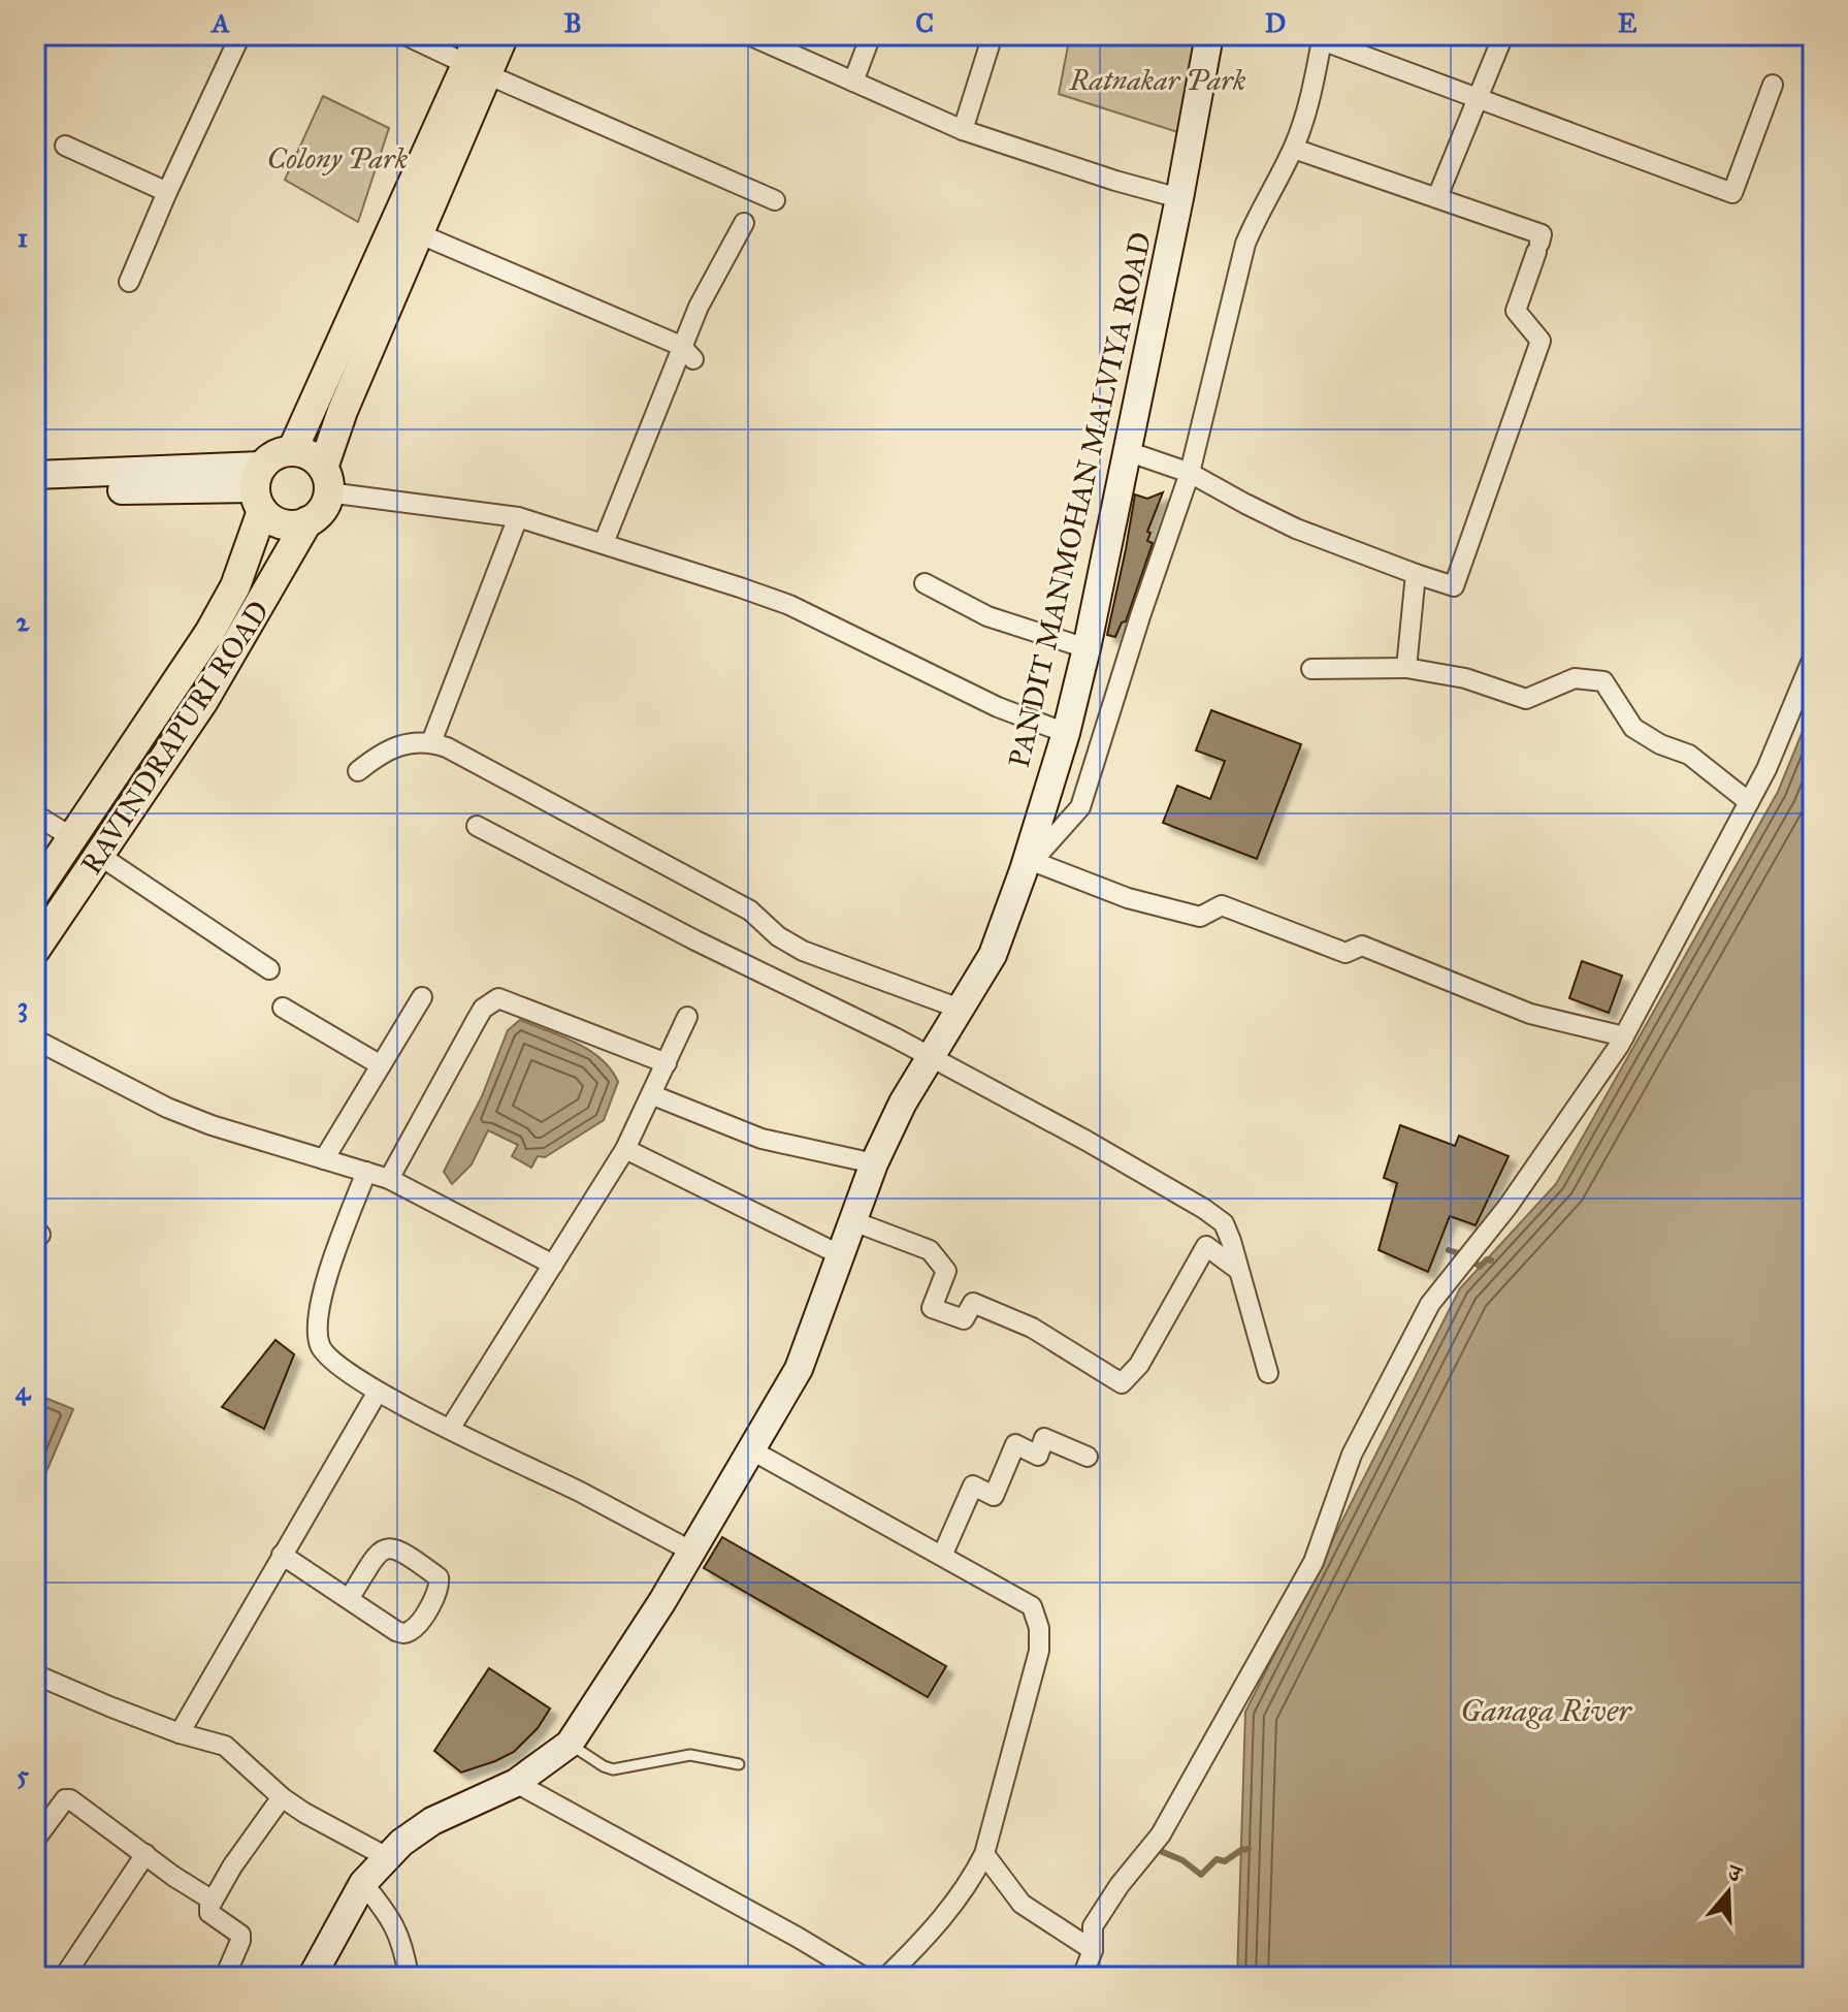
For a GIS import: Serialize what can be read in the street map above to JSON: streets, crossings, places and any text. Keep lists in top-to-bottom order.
{
  "streets": {
    "main road": ["RAVINDRAPURI ROAD"],
    "street": ["PANDIT MANMOHAN MALVIYA ROAD"]
  },
  "water": ["Ganaga River"],
  "parks": ["Ratnakar Park", "Colony Park"],
  "north": "top",
  "grid": {
    "columns": [
      "A",
      "B",
      "C",
      "D",
      "E"
    ],
    "rows": [
      "1",
      "2",
      "3",
      "4",
      "5"
    ]
  }
}
